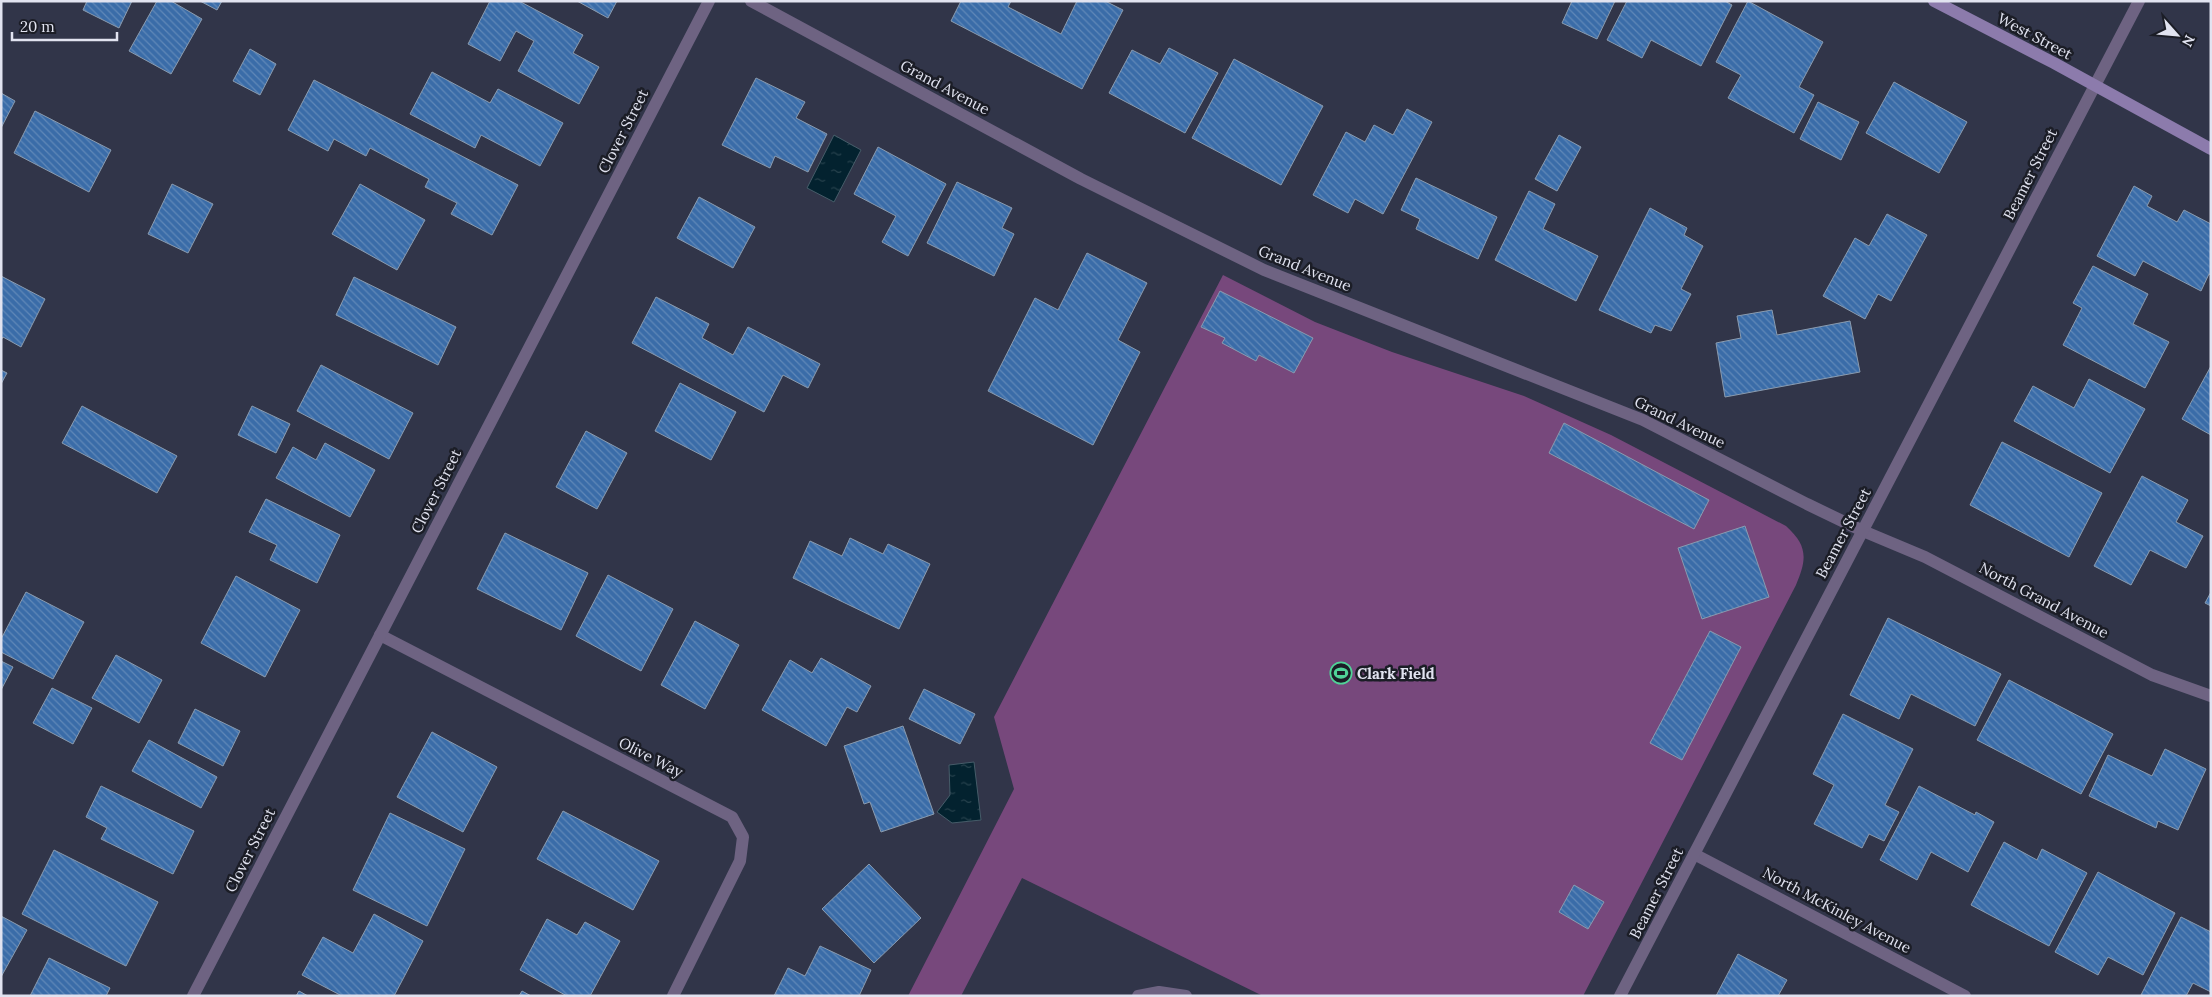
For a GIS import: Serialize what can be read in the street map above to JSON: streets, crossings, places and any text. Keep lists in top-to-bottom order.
{
  "streets": {
    "main road": ["West Street"],
    "street": [
      "Grand Avenue",
      "Clover Street",
      "Beamer Street",
      "North Grand Avenue",
      "Olive Way",
      "North McKinley Avenue"
    ]
  },
  "crossings": [
    ["West Street", "Beamer Street"],
    ["Grand Avenue", "Beamer Street"],
    ["Grand Avenue", "North Grand Avenue"],
    ["Clover Street", "Olive Way"],
    ["Beamer Street", "North Grand Avenue"],
    ["Beamer Street", "North McKinley Avenue"]
  ],
  "places": {
    "sports": ["Clark Field"]
  },
  "scale_bar": "20 m",
  "north": "bottom right"
}
